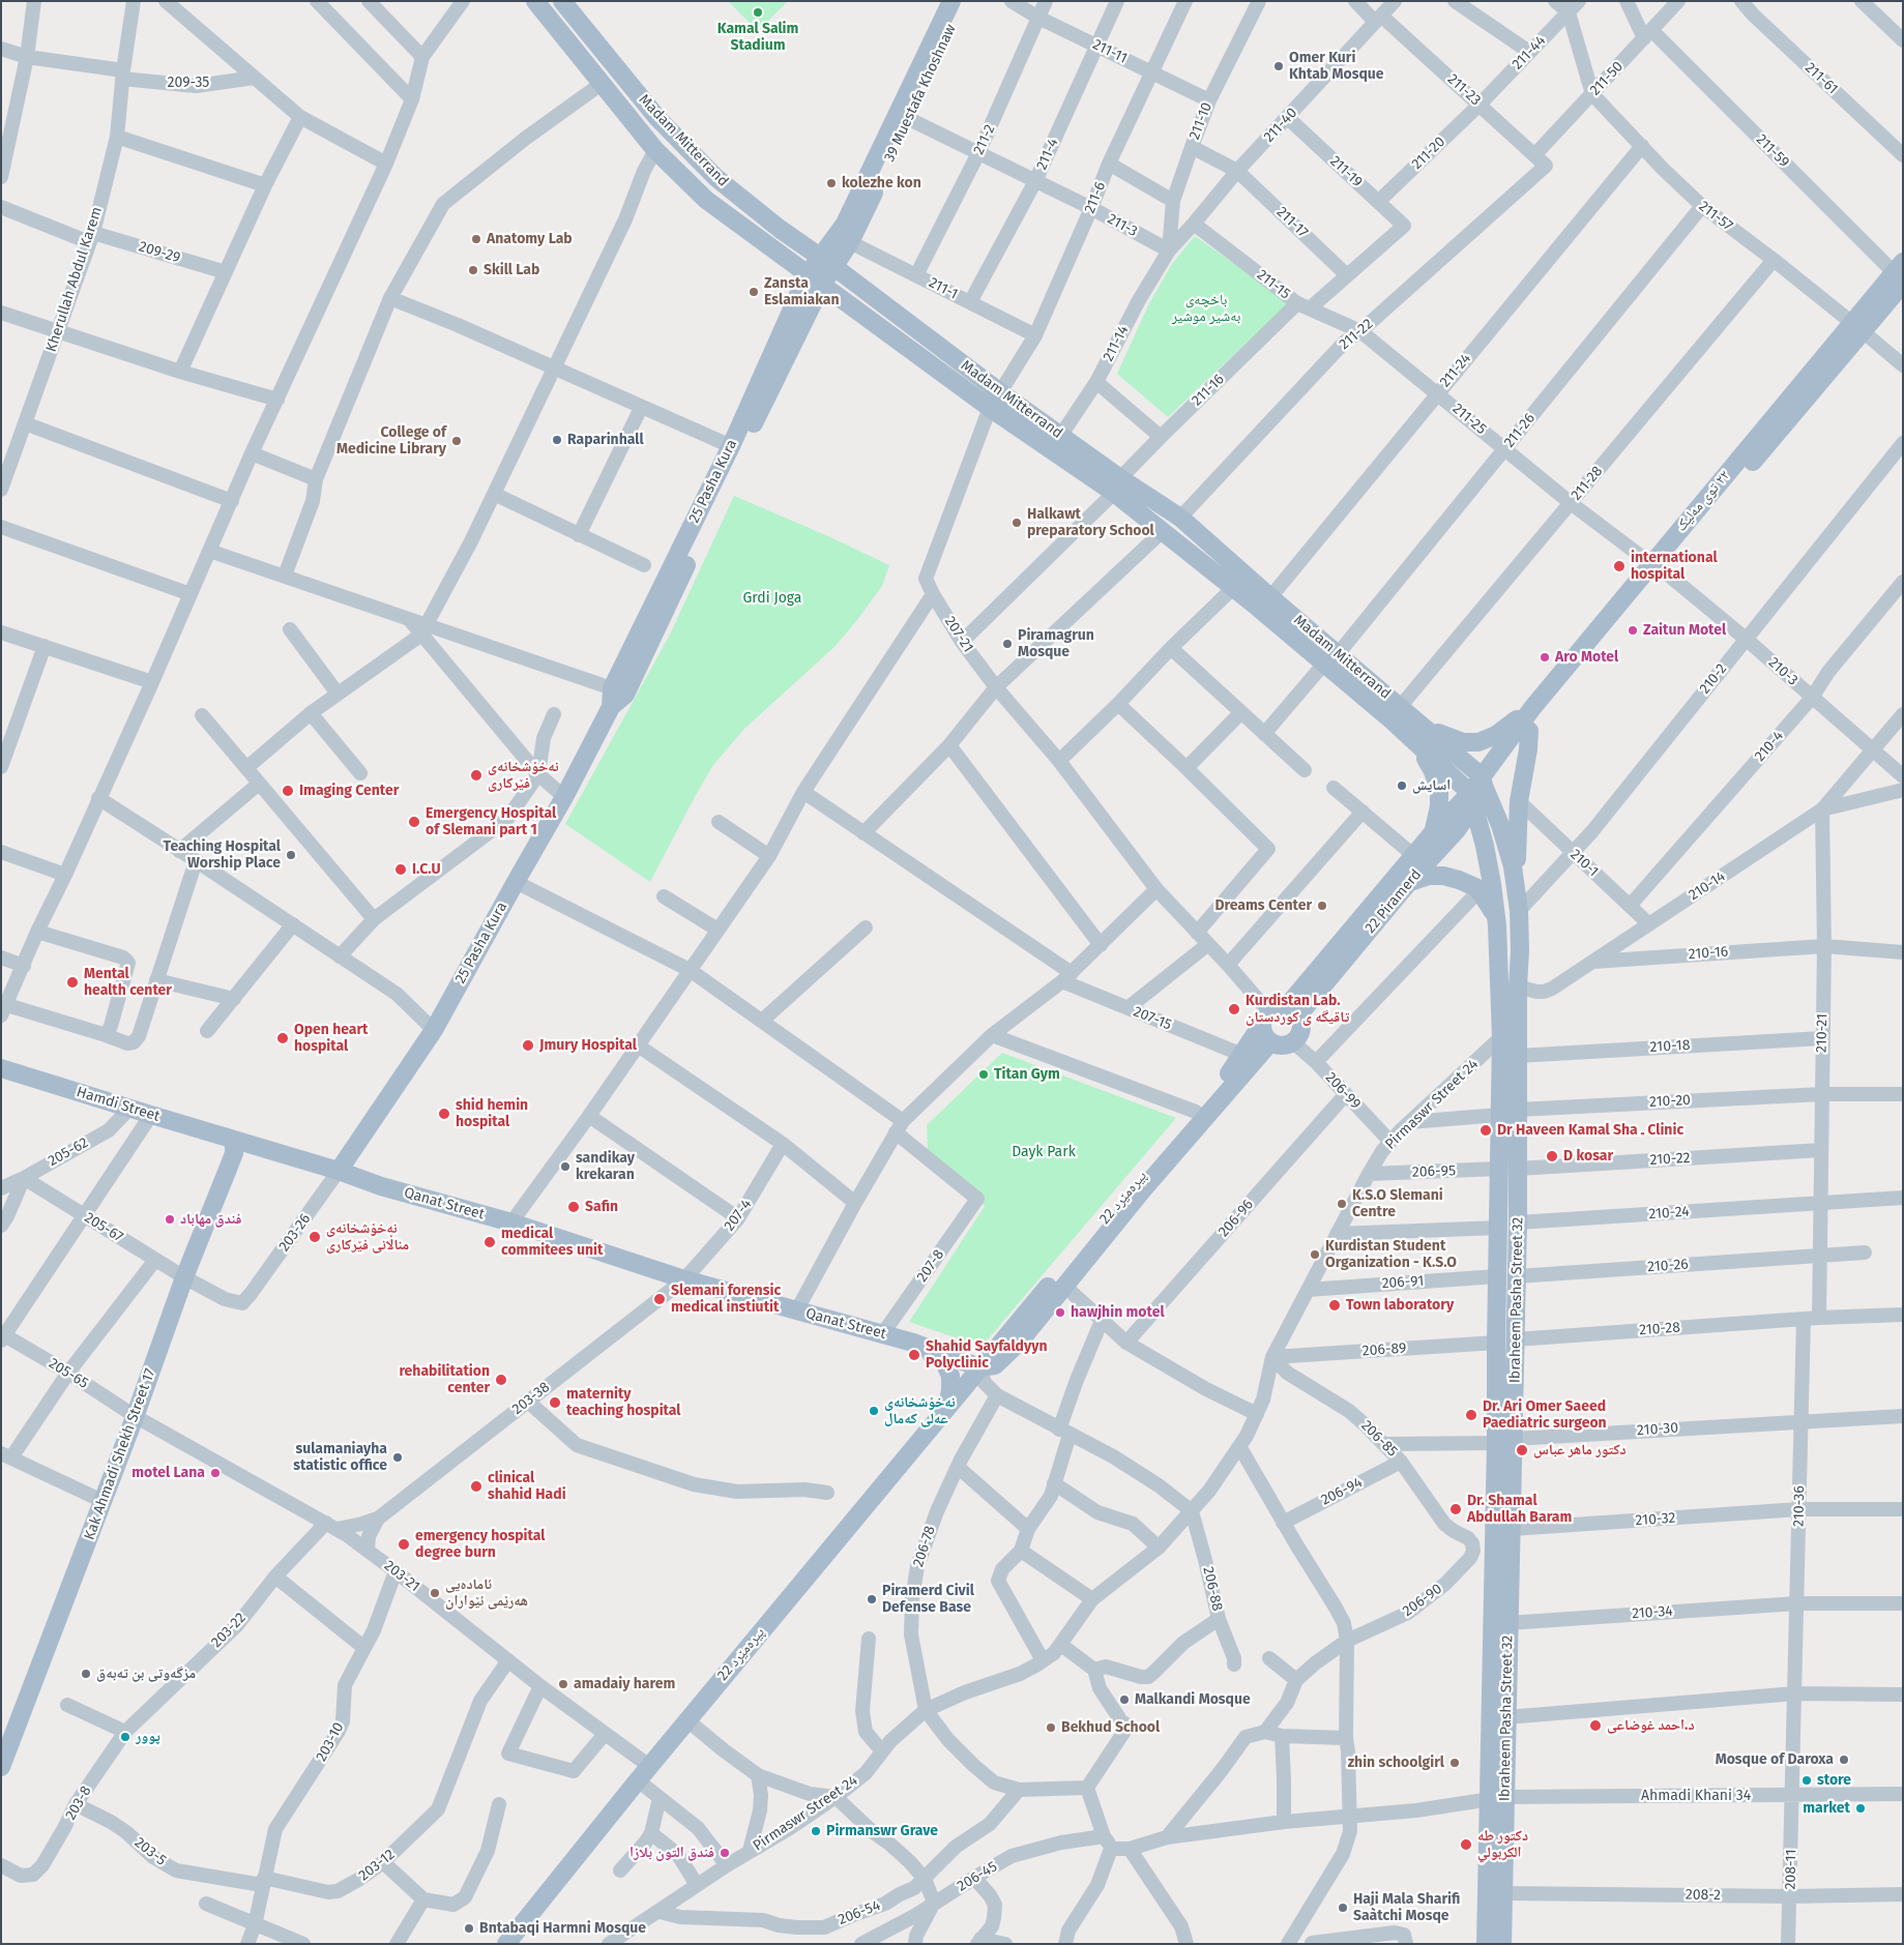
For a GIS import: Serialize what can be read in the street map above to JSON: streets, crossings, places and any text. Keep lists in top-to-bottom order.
{
  "streets": {
    "main road": [
      "39 Muestafa Khoshnaw",
      "Madam Mitterrand",
      "25 Pasha Kura",
      "٢٢ توی مەلیک",
      "22 Piramerd",
      "Hamdi Street",
      "22 پیرەمێرد",
      "Qanat Street",
      "Ibraheem Pasha Street 32",
      "Kak Ahmadi Shekh Street 17"
    ],
    "street": [
      "211-11",
      "211-44",
      "211-50",
      "211-61",
      "209-35",
      "211-23",
      "211-10",
      "211-40",
      "211-2",
      "211-59",
      "211-20",
      "211-4",
      "211-19",
      "211-6",
      "211-57",
      "211-17",
      "211-3",
      "209-29",
      "Kherullah Abdul Karem",
      "211-15",
      "211-1",
      "211-22",
      "211-14",
      "211-24",
      "211-16",
      "211-25",
      "211-26",
      "211-28",
      "207-21",
      "210-3",
      "210-2",
      "210-4",
      "210-1",
      "210-14",
      "210-16",
      "207-15",
      "210-21",
      "210-18",
      "206-99",
      "210-20",
      "Pirmaswr Street 24",
      "205-62",
      "210-22",
      "206-95",
      "210-24",
      "207-4",
      "206-96",
      "205-67",
      "203-26",
      "207-8",
      "210-26",
      "206-91",
      "210-28",
      "206-89",
      "205-65",
      "203-38",
      "210-30",
      "206-85",
      "206-94",
      "210-36",
      "210-32",
      "206-78",
      "203-21",
      "206-88",
      "206-90",
      "210-34",
      "203-22",
      "203-10",
      "Ahmadi Khani 34",
      "203-8",
      "203-5",
      "203-12",
      "208-11",
      "206-45",
      "208-2",
      "206-54"
    ]
  },
  "crossings": [
    ["211-11", "211-10"],
    ["211-11", "211-2"],
    ["211-11", "211-4"],
    ["211-11", "211-6"],
    ["211-44", "211-23"],
    ["211-44", "211-20"],
    ["211-50", "211-23"],
    ["211-50", "211-59"],
    ["211-50", "211-57"],
    ["209-35", "Kherullah Abdul Karem"],
    ["211-23", "211-40"],
    ["211-23", "211-20"],
    ["211-23", "211-22"],
    ["39 Muestafa Khoshnaw", "Madam Mitterrand"],
    ["39 Muestafa Khoshnaw", "211-3"],
    ["39 Muestafa Khoshnaw", "211-1"],
    ["39 Muestafa Khoshnaw", "25 Pasha Kura"],
    ["211-10", "211-40"],
    ["211-10", "211-17"],
    ["211-10", "211-3"],
    ["211-10", "211-14"],
    ["211-40", "211-19"],
    ["211-40", "211-17"],
    ["211-40", "211-3"],
    ["211-40", "211-15"],
    ["211-40", "211-14"],
    ["211-2", "211-3"],
    ["211-2", "211-1"],
    ["Madam Mitterrand", "211-6"],
    ["Madam Mitterrand", "211-22"],
    ["Madam Mitterrand", "211-14"],
    ["Madam Mitterrand", "211-24"],
    ["Madam Mitterrand", "211-16"],
    ["Madam Mitterrand", "211-26"],
    ["Madam Mitterrand", "25 Pasha Kura"],
    ["Madam Mitterrand", "211-28"],
    ["211-59", "٢٢ توی مەلیک"],
    ["211-20", "211-19"],
    ["211-4", "211-3"],
    ["211-4", "211-1"],
    ["211-19", "211-16"],
    ["211-6", "211-3"],
    ["211-6", "211-1"],
    ["211-6", "207-21"],
    ["211-57", "211-24"],
    ["211-57", "211-26"],
    ["211-57", "211-28"],
    ["211-57", "٢٢ توی مەلیک"],
    ["211-17", "211-16"],
    ["211-3", "211-14"],
    ["209-29", "Kherullah Abdul Karem"],
    ["211-15", "211-22"],
    ["211-15", "211-16"],
    ["211-15", "211-25"],
    ["211-22", "211-25"],
    ["211-24", "211-25"],
    ["211-16", "207-21"],
    ["211-25", "211-26"],
    ["211-25", "211-28"],
    ["211-25", "٢٢ توی مەلیک"],
    ["211-25", "210-3"],
    ["25 Pasha Kura", "Qanat Street"],
    ["25 Pasha Kura", "203-26"],
    ["٢٢ توی مەلیک", "210-3"],
    ["٢٢ توی مەلیک", "22 Piramerd"],
    ["٢٢ توی مەلیک", "Ibraheem Pasha Street 32"],
    ["207-21", "22 Piramerd"],
    ["207-21", "206-99"],
    ["207-21", "22 پیرەمێرد"],
    ["210-3", "210-2"],
    ["210-3", "210-4"],
    ["210-2", "210-1"],
    ["210-2", "Ibraheem Pasha Street 32"],
    ["210-4", "210-1"],
    ["210-1", "210-14"],
    ["210-14", "210-16"],
    ["210-14", "210-21"],
    ["210-14", "Ibraheem Pasha Street 32"],
    ["22 Piramerd", "206-99"],
    ["22 Piramerd", "22 پیرەمێرد"],
    ["22 Piramerd", "Ibraheem Pasha Street 32"],
    ["210-16", "210-21"],
    ["207-15", "22 پیرەمێرد"],
    ["210-21", "210-18"],
    ["210-21", "210-20"],
    ["210-21", "210-22"],
    ["210-21", "210-24"],
    ["210-21", "210-26"],
    ["210-21", "210-28"],
    ["210-18", "Ibraheem Pasha Street 32"],
    ["206-99", "Pirmaswr Street 24"],
    ["206-99", "22 پیرەمێرد"],
    ["206-99", "206-96"],
    ["210-20", "Ibraheem Pasha Street 32"],
    ["Hamdi Street", "205-62"],
    ["Hamdi Street", "Qanat Street"],
    ["Hamdi Street", "Kak Ahmadi Shekh Street 17"],
    ["Pirmaswr Street 24", "206-95"],
    ["Pirmaswr Street 24", "206-91"],
    ["Pirmaswr Street 24", "Ibraheem Pasha Street 32"],
    ["Pirmaswr Street 24", "206-89"],
    ["Pirmaswr Street 24", "206-85"],
    ["Pirmaswr Street 24", "206-78"],
    ["Pirmaswr Street 24", "206-88"],
    ["Pirmaswr Street 24", "206-54"],
    ["205-62", "205-67"],
    ["210-22", "Ibraheem Pasha Street 32"],
    ["206-95", "Ibraheem Pasha Street 32"],
    ["22 پیرەمێرد", "Qanat Street"],
    ["22 پیرەمێرد", "203-21"],
    ["Qanat Street", "207-4"],
    ["Qanat Street", "203-26"],
    ["Qanat Street", "207-8"],
    ["Qanat Street", "203-38"],
    ["Qanat Street", "Kak Ahmadi Shekh Street 17"],
    ["210-24", "Ibraheem Pasha Street 32"],
    ["207-4", "203-38"],
    ["205-67", "203-26"],
    ["205-67", "Kak Ahmadi Shekh Street 17"],
    ["210-26", "Ibraheem Pasha Street 32"],
    ["206-91", "Ibraheem Pasha Street 32"],
    ["Ibraheem Pasha Street 32", "210-28"],
    ["Ibraheem Pasha Street 32", "206-89"],
    ["Ibraheem Pasha Street 32", "210-30"],
    ["Ibraheem Pasha Street 32", "210-32"],
    ["Ibraheem Pasha Street 32", "210-34"],
    ["Ibraheem Pasha Street 32", "Ahmadi Khani 34"],
    ["Ibraheem Pasha Street 32", "208-2"],
    ["210-28", "210-36"],
    ["206-89", "206-85"],
    ["205-65", "Kak Ahmadi Shekh Street 17"],
    ["205-65", "203-21"],
    ["203-38", "203-21"],
    ["203-38", "203-22"],
    ["210-30", "206-85"],
    ["210-30", "210-36"],
    ["206-85", "206-94"],
    ["206-85", "206-90"],
    ["Kak Ahmadi Shekh Street 17", "203-21"],
    ["210-36", "210-32"],
    ["210-36", "210-34"],
    ["210-36", "Ahmadi Khani 34"],
    ["210-36", "208-11"],
    ["203-21", "203-22"],
    ["203-21", "203-10"],
    ["203-21", "203-12"],
    ["203-22", "203-8"],
    ["203-10", "203-5"],
    ["203-10", "203-12"],
    ["Ahmadi Khani 34", "208-11"],
    ["203-8", "203-5"],
    ["203-5", "203-12"],
    ["208-11", "208-2"]
  ],
  "parks": ["باخچەی بەشیر موشیر", "Grdi Joga", "Dayk Park"],
  "places": [
    "Kamal Salim Stadium",
    "Omer Kuri Khtab Mosque",
    "kolezhe kon",
    "Anatomy Lab",
    "Skill Lab",
    "Zansta Eslamiakan",
    "Raparinhall",
    "College of Medicine Library",
    "Halkawt preparatory School",
    "international hospital",
    "Zaitun Motel",
    "Piramagrun Mosque",
    "Aro Motel",
    "نەخۆشخانەی فێرکاری",
    "اسايش",
    "Imaging Center",
    "Emergency Hospital of Slemani part 1",
    "Teaching Hospital Worship Place",
    "I.C.U",
    "Dreams Center",
    "Mental health center",
    "Kurdistan Lab. تاقيگه ى كوردستان",
    "Open heart hospital",
    "Jmury Hospital",
    "Titan Gym",
    "shid hemin hospital",
    "Dr Haveen Kamal Sha ـ Clinic",
    "D kosar",
    "sandikay krekaran",
    "K.S.O Slemani Centre",
    "Safin",
    "فندق مهاباد",
    "نەخۆشخانەی مناڵانی فێركاری",
    "medical commitees unit",
    "Kurdistan Student Organization - K.S.O",
    "Slemani forensic medical instiutit",
    "Town laboratory",
    "hawjhin motel",
    "Shahid Sayfaldyyn Polyclinic",
    "rehabilitation center",
    "maternity teaching hospital",
    "نەخۆشخانەی عەلی کەمال",
    "Dr. Ari Omer Saeed Paediatric surgeon",
    "دكتور ماهر عباس",
    "sulamaniayha statistic office",
    "motel Lana",
    "clinical shahid Hadi",
    "Dr. Shamal Abdullah Baram",
    "emergency hospital degree burn",
    "ئامادەیی ھەرێمی ئێواران",
    "Piramerd Civil Defense Base",
    "مزگەوتی بن تەبەق",
    "amadaiy harem",
    "Malkandi Mosque",
    "د.احمد غوضاعی",
    "Bekhud School",
    "پوور",
    "Mosque of Daroxa",
    "zhin schoolgirl",
    "store",
    "market",
    "Pirmanswr Grave",
    "دكتور طه الكربولي",
    "فندق التون بلازا",
    "Haji Mala Sharifi Saàtchi Mosqe",
    "Bntabaqi Harmni Mosque"
  ]
}
